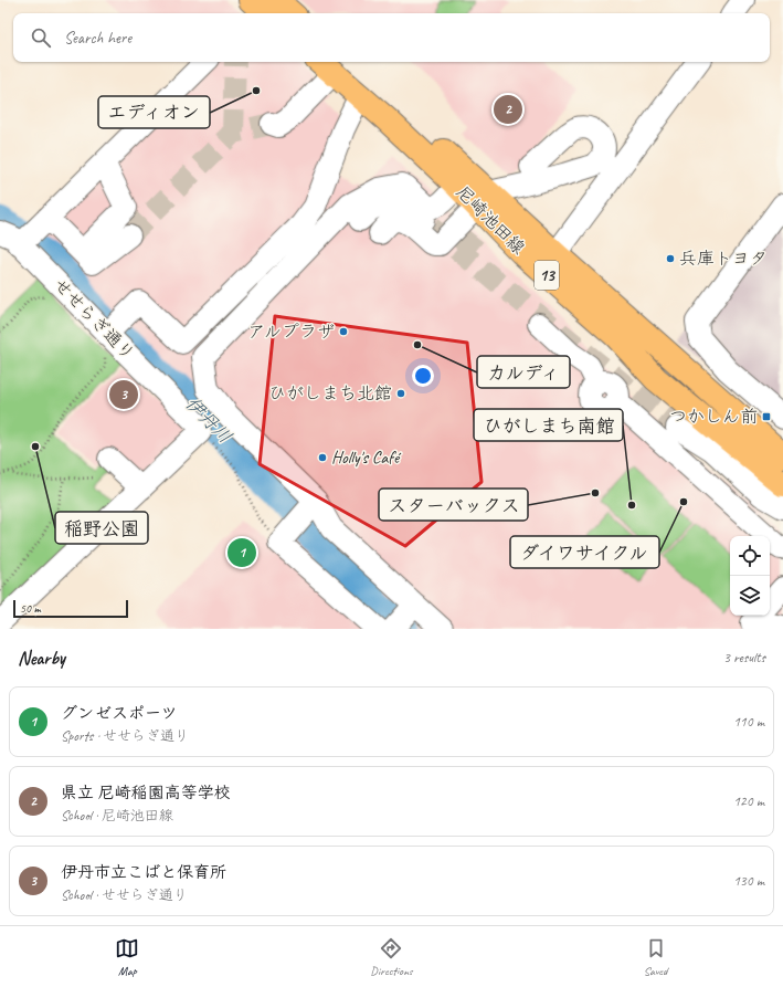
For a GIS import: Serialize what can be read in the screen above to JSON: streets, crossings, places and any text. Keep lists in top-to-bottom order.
{
  "streets": {
    "main road": ["尼崎池田線", "13"],
    "street": ["せせらぎ通り"]
  },
  "water": ["伊丹川"],
  "places": {
    "other": [
      "エディオン",
      "兵庫トヨタ",
      "アルプラザ",
      "カルディ",
      "ひがしまち北館",
      "稲野公園",
      "Holly's Café",
      "スターバックス",
      "ダイワサイクル",
      "ひがしまち南館"
    ],
    "transit": ["つかしん前"]
  },
  "scale_bar": "50 m",
  "page": {
    "search": "Search here",
    "pins": ["2", "3", "1"],
    "scale": "50 m",
    "heading": ["Nearby", "3 results"],
    "list": [
      {
        "mark": "1",
        "name": "グンゼスポーツ",
        "note": "Sports · せせらぎ通り",
        "value": "110 m"
      },
      {
        "mark": "2",
        "name": "県立 尼崎稲園高等学校",
        "note": "School · 尼崎池田線",
        "value": "120 m"
      },
      {
        "mark": "3",
        "name": "伊丹市立こばと保育所",
        "note": "School · せせらぎ通り",
        "value": "130 m"
      }
    ],
    "nav": ["Map", "Directions", "Saved"]
  }
}
